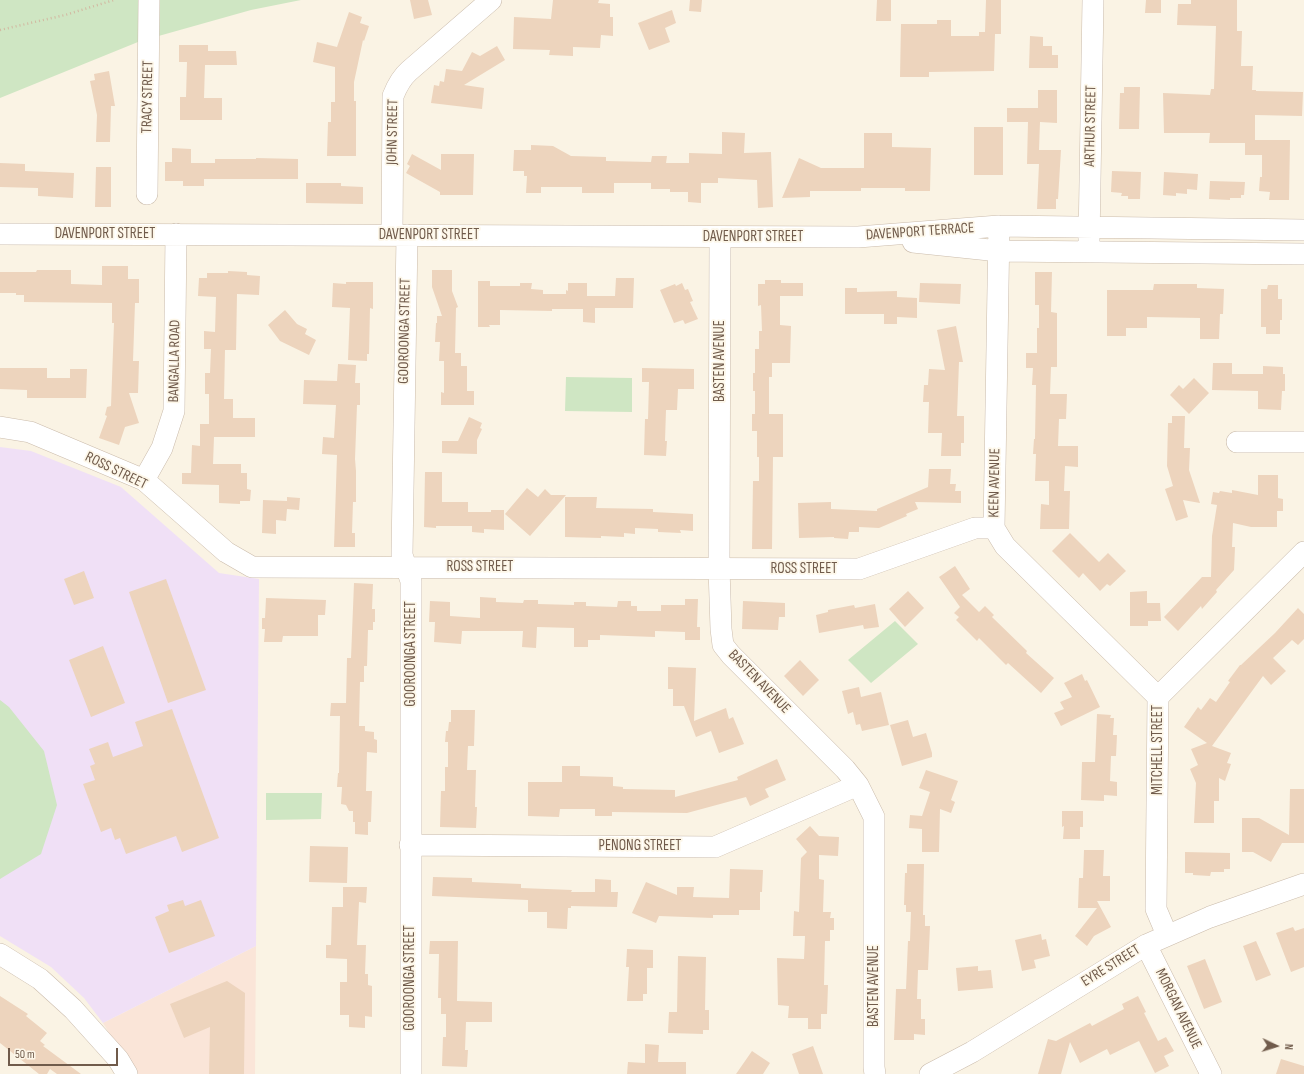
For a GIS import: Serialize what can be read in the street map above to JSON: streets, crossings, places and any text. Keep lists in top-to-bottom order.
{
  "streets": {
    "street": [
      "TRACY STREET",
      "ARTHUR STREET",
      "JOHN STREET",
      "DAVENPORT TERRACE",
      "DAVENPORT STREET",
      "GOOROONGA STREET",
      "BANGALLA ROAD",
      "BASTEN AVENUE",
      "ROSS STREET",
      "KEEN AVENUE",
      "MITCHELL STREET",
      "PENONG STREET",
      "EYRE STREET",
      "MORGAN AVENUE"
    ]
  },
  "crossings": [
    ["ARTHUR STREET", "DAVENPORT TERRACE"],
    ["JOHN STREET", "DAVENPORT STREET"],
    ["JOHN STREET", "GOOROONGA STREET"],
    ["DAVENPORT TERRACE", "DAVENPORT STREET"],
    ["DAVENPORT TERRACE", "KEEN AVENUE"],
    ["DAVENPORT STREET", "GOOROONGA STREET"],
    ["DAVENPORT STREET", "BANGALLA ROAD"],
    ["DAVENPORT STREET", "BASTEN AVENUE"],
    ["GOOROONGA STREET", "ROSS STREET"],
    ["GOOROONGA STREET", "PENONG STREET"],
    ["BANGALLA ROAD", "ROSS STREET"],
    ["BASTEN AVENUE", "ROSS STREET"],
    ["BASTEN AVENUE", "PENONG STREET"],
    ["ROSS STREET", "KEEN AVENUE"],
    ["KEEN AVENUE", "MITCHELL STREET"],
    ["MITCHELL STREET", "EYRE STREET"],
    ["EYRE STREET", "MORGAN AVENUE"]
  ],
  "scale_bar": "50 m",
  "north": "right"
}
